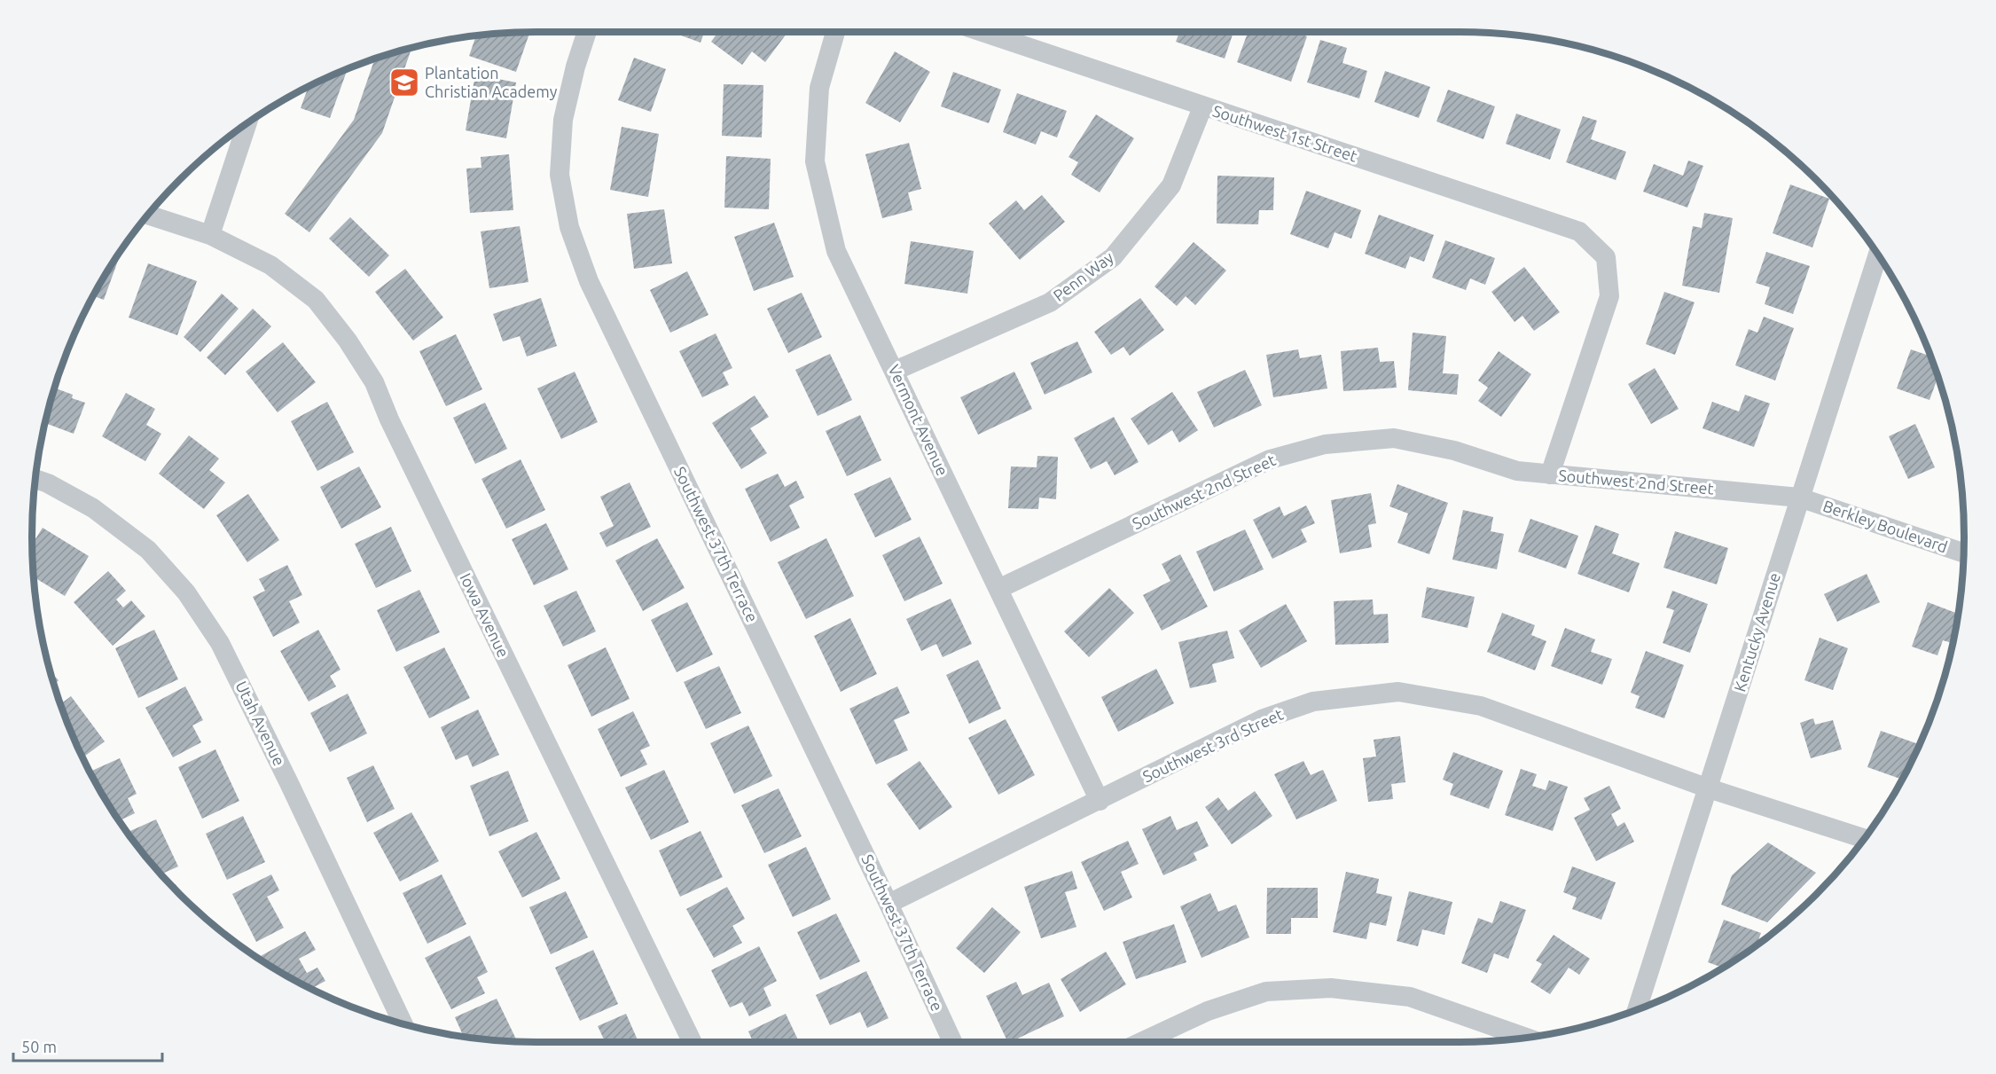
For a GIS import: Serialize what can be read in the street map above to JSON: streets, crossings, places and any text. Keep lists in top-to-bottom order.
{
  "streets": {
    "street": [
      "Southwest 1st Street",
      "Penn Way",
      "Vermont Avenue",
      "Southwest 2nd Street",
      "Berkley Boulevard",
      "Southwest 37th Terrace",
      "Iowa Avenue",
      "Kentucky Avenue",
      "Utah Avenue",
      "Southwest 3rd Street"
    ]
  },
  "crossings": [
    ["Southwest 1st Street", "Penn Way"],
    ["Southwest 1st Street", "Southwest 2nd Street"],
    ["Penn Way", "Vermont Avenue"],
    ["Vermont Avenue", "Southwest 2nd Street"],
    ["Vermont Avenue", "Southwest 3rd Street"],
    ["Southwest 2nd Street", "Berkley Boulevard"],
    ["Southwest 2nd Street", "Kentucky Avenue"],
    ["Berkley Boulevard", "Kentucky Avenue"],
    ["Southwest 37th Terrace", "Southwest 3rd Street"],
    ["Kentucky Avenue", "Southwest 3rd Street"]
  ],
  "places": {
    "school or university": ["Plantation Christian Academy"]
  },
  "scale_bar": "50 m"
}
